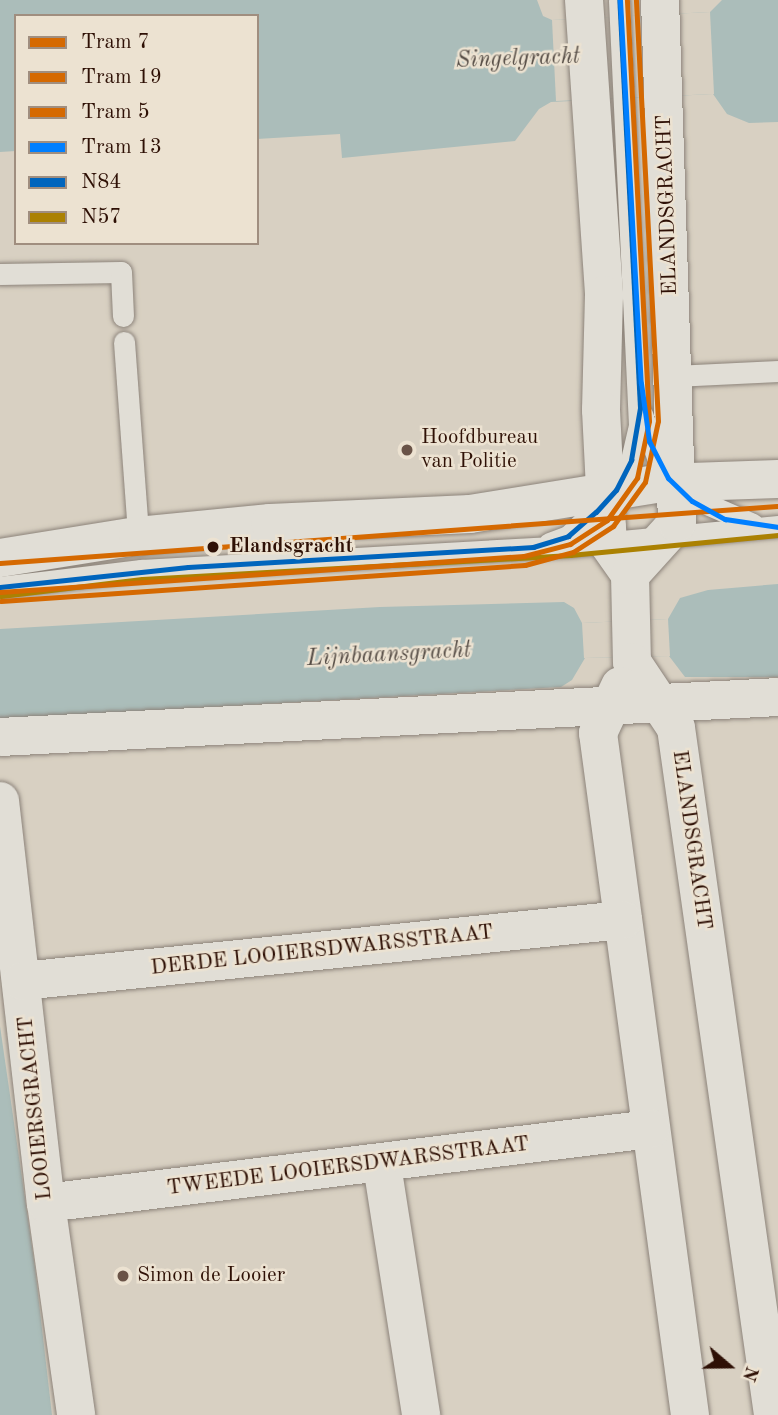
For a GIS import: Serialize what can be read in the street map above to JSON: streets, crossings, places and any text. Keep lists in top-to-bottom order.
{
  "streets": {
    "street": [
      "ELANDSGRACHT",
      "DERDE LOOIERSDWARSSTRAAT",
      "LOOIERSGRACHT",
      "TWEEDE LOOIERSDWARSSTRAAT"
    ]
  },
  "crossings": [
    ["DERDE LOOIERSDWARSSTRAAT", "LOOIERSGRACHT"],
    ["LOOIERSGRACHT", "TWEEDE LOOIERSDWARSSTRAAT"]
  ],
  "water": ["Singelgracht", "Lijnbaansgracht"],
  "places": ["Hoofdbureau van Politie", "Elandsgracht", "Simon de Looier"],
  "lines": [
    "tram line 7",
    "tram line 19",
    "tram line 13",
    "transit line N84",
    "tram line 5",
    "transit line N57"
  ],
  "legend": [
    "Tram 7",
    "Tram 19",
    "Tram 5",
    "Tram 13",
    "N84",
    "N57"
  ],
  "north": "right"
}
